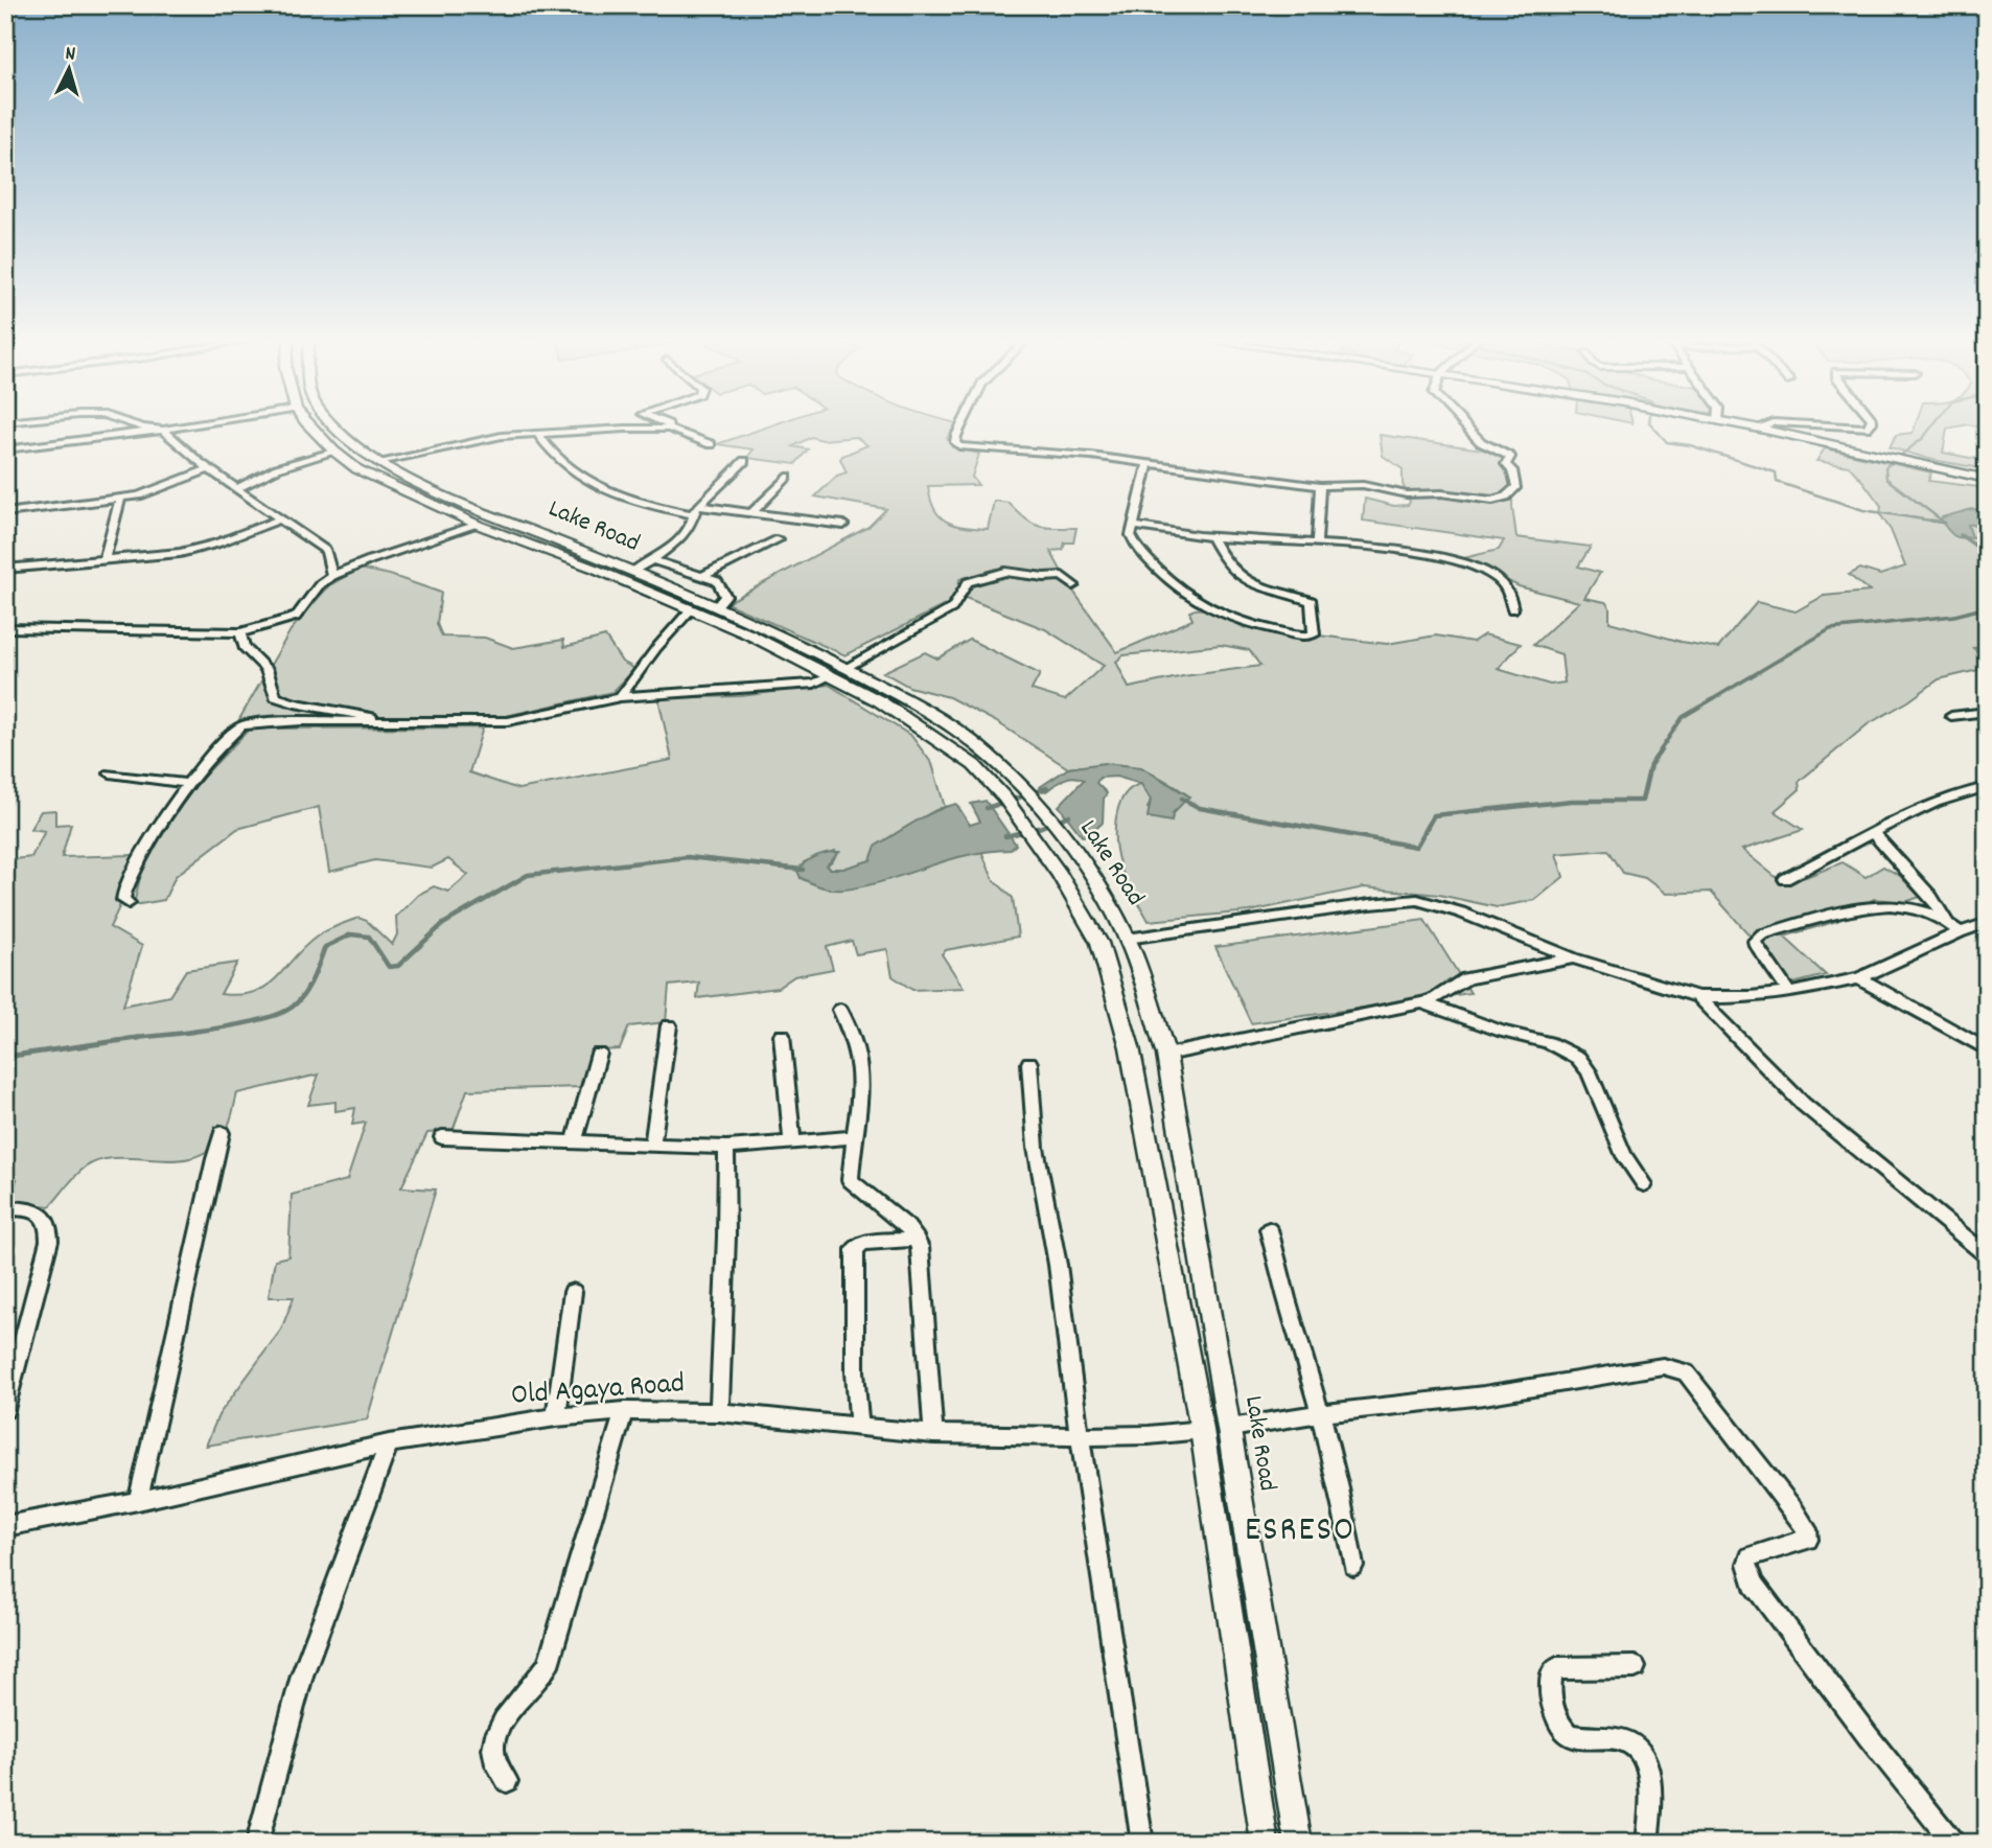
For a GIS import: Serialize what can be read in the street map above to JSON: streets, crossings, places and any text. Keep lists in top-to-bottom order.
{
  "streets": {
    "main road": ["Lake Road"],
    "street": ["Old Agaya Road"]
  },
  "crossings": [
    ["Lake Road", "Old Agaya Road"]
  ],
  "districts": ["ESRESO"],
  "north": "top"
}
